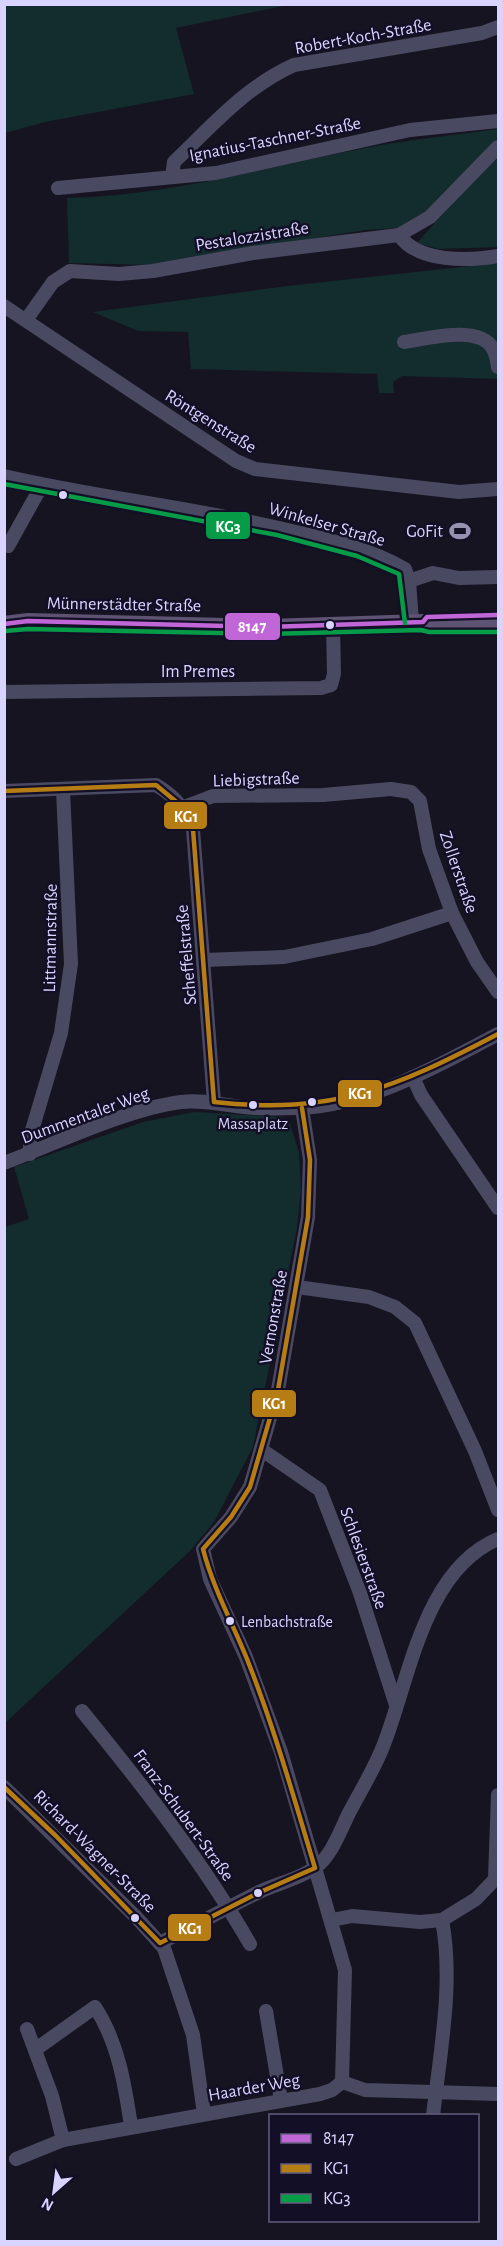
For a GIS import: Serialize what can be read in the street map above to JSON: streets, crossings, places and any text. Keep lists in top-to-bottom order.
{
  "streets": {
    "main road": ["Münnerstädter Straße"],
    "street": [
      "Robert-Koch-Straße",
      "Ignatius-Taschner-Straße",
      "Pestalozzistraße",
      "Röntgenstraße",
      "Winkelser Straße",
      "Im Premes",
      "Liebigstraße",
      "Zollerstraße",
      "Littmannstraße",
      "Scheffelstraße",
      "Dummentaler Weg",
      "Vernonstraße",
      "Schlesierstraße",
      "Franz-Schubert-Straße",
      "Richard-Wagner-Straße",
      "Haarder Weg"
    ]
  },
  "crossings": [
    ["Robert-Koch-Straße", "Ignatius-Taschner-Straße"],
    ["Pestalozzistraße", "Röntgenstraße"],
    ["Münnerstädter Straße", "Im Premes"],
    ["Liebigstraße", "Zollerstraße"],
    ["Liebigstraße", "Scheffelstraße"],
    ["Littmannstraße", "Dummentaler Weg"],
    ["Scheffelstraße", "Dummentaler Weg"],
    ["Vernonstraße", "Schlesierstraße"],
    ["Richard-Wagner-Straße", "Haarder Weg"]
  ],
  "places": {
    "sports": ["GoFit"],
    "other": ["Massaplatz", "Lenbachstraße"]
  },
  "lines": ["transit line KG3", "transit line 8147", "transit line KG1"],
  "legend": ["8147", "KG1", "KG3"],
  "north": "bottom left"
}
